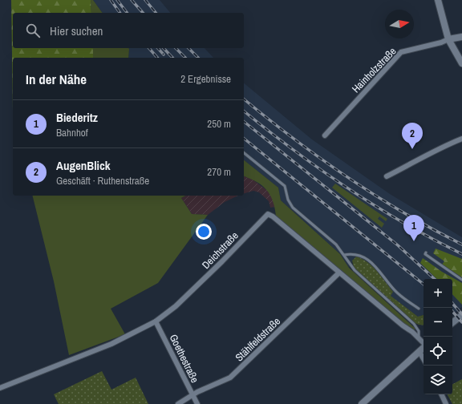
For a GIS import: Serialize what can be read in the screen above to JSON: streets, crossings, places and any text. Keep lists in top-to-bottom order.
{
  "streets": {
    "street": [
      "Hainholzstraße",
      "Deichstraße",
      "Stählfeldstraße",
      "Goethestraße"
    ]
  },
  "crossings": [
    ["Deichstraße", "Stählfeldstraße"],
    ["Deichstraße", "Goethestraße"],
    ["Stählfeldstraße", "Goethestraße"]
  ],
  "north": "right",
  "page": {
    "search": "Hier suchen",
    "heading": ["In der Nähe", "2 Ergebnisse"],
    "list": [
      {
        "mark": "1",
        "name": "Biederitz",
        "note": "Bahnhof",
        "value": "250 m"
      },
      {
        "mark": "2",
        "name": "AugenBlick",
        "note": "Geschäft · Ruthenstraße",
        "value": "270 m"
      }
    ],
    "pins": ["2", "1"],
    "map_buttons": ["+", "−"]
  }
}
